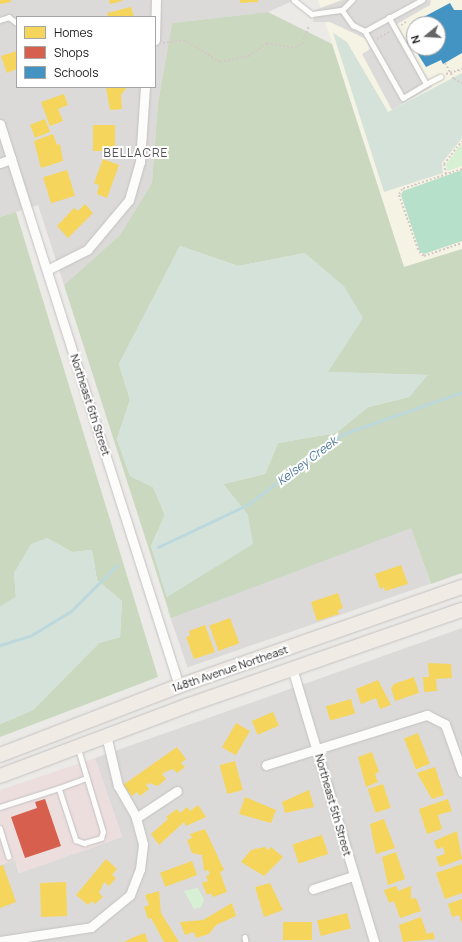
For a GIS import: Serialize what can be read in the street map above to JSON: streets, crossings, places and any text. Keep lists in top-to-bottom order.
{
  "streets": {
    "main road": ["148th Avenue Northeast"],
    "street": ["Northeast 6th Street", "Northeast 5th Street"]
  },
  "crossings": [
    ["Northeast 6th Street", "148th Avenue Northeast"],
    ["148th Avenue Northeast", "Northeast 5th Street"]
  ],
  "districts": ["BELLACRE"],
  "water": ["Kelsey Creek"],
  "legend": ["Homes", "Shops", "Schools"],
  "north": "left"
}
